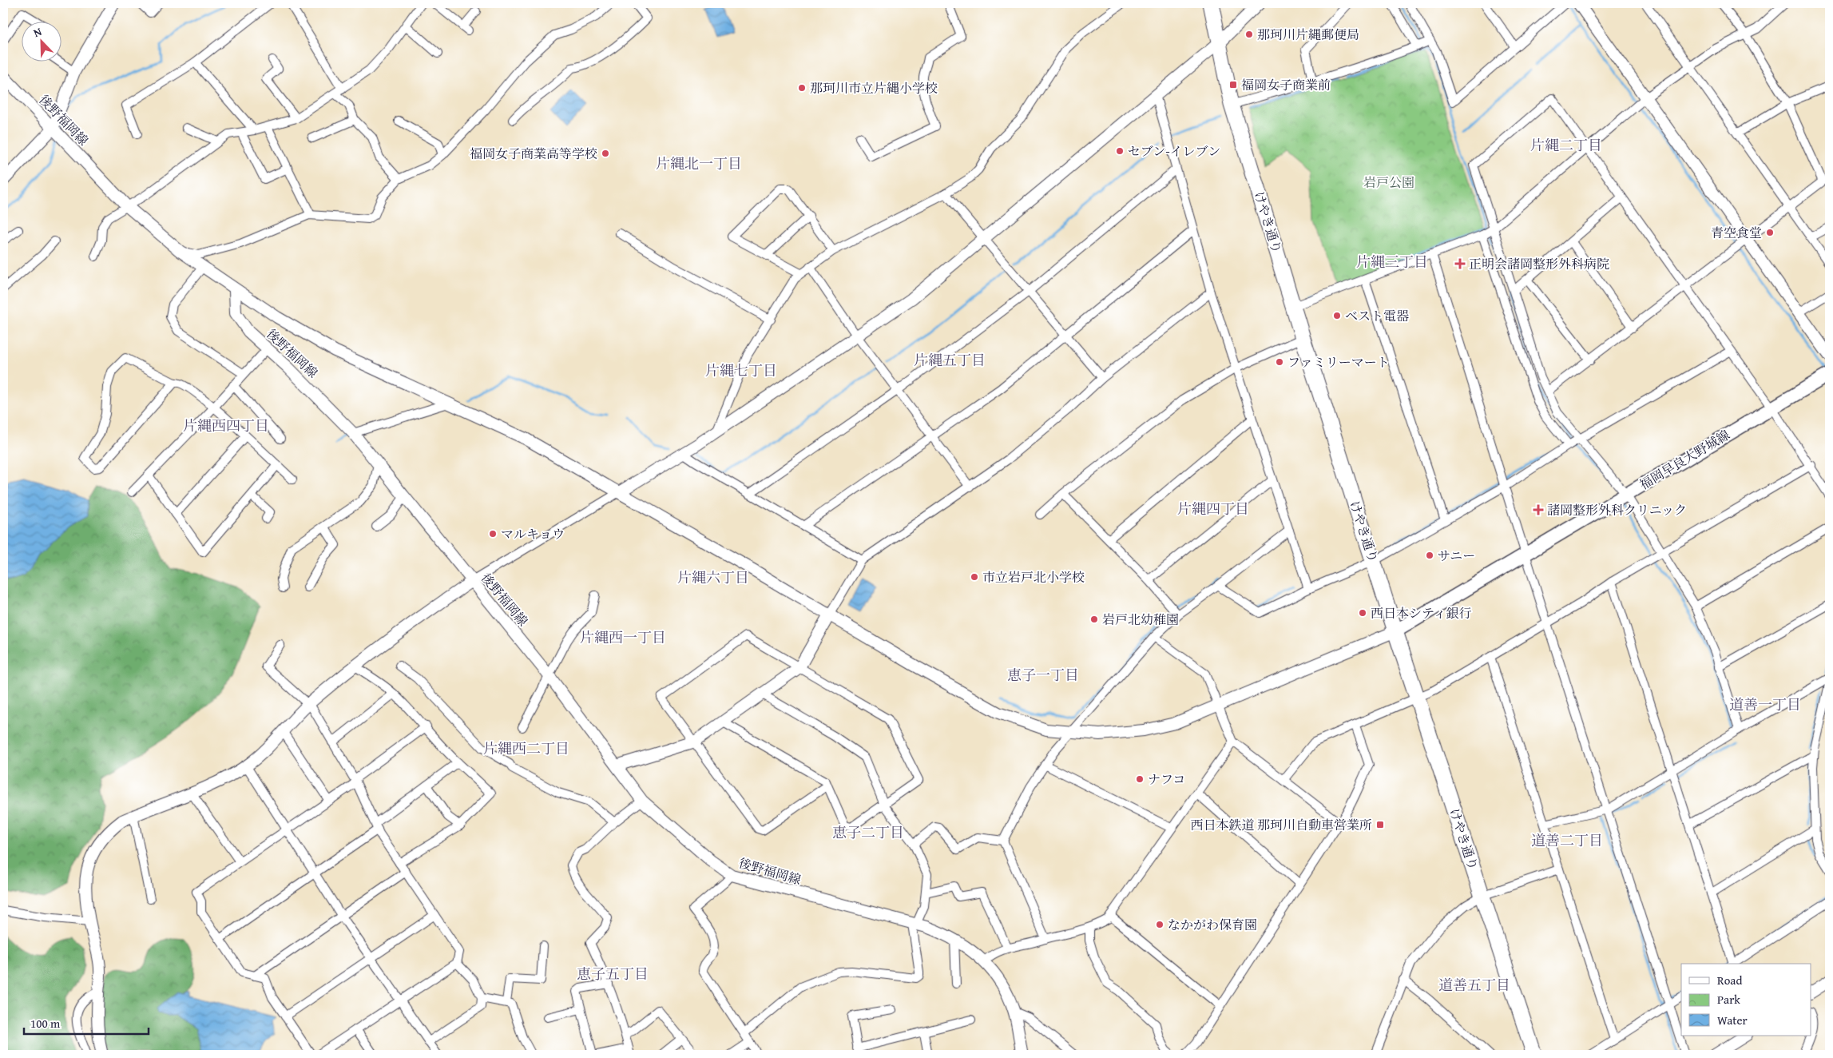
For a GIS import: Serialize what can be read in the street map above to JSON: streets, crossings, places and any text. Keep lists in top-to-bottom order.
{
  "streets": {
    "highway": ["けやき通り"],
    "main road": ["福岡早良大野城線"],
    "street": ["後野福岡線"]
  },
  "crossings": [
    ["けやき通り", "福岡早良大野城線"]
  ],
  "districts": [
    "片縄二丁目",
    "片縄北一丁目",
    "片縄三丁目",
    "片縄五丁目",
    "片縄七丁目",
    "片縄西四丁目",
    "片縄四丁目",
    "片縄六丁目",
    "片縄西一丁目",
    "恵子一丁目",
    "道善一丁目",
    "片縄西二丁目",
    "恵子二丁目",
    "道善二丁目",
    "恵子五丁目",
    "道善五丁目"
  ],
  "parks": ["岩戸公園"],
  "places": {
    "other": [
      "那珂川片縄郵便局",
      "那珂川市立片縄小学校",
      "セブン-イレブン",
      "福岡女子商業高等学校",
      "青空食堂",
      "ベスト電器",
      "ファミリーマート",
      "マルキョウ",
      "サニー",
      "市立岩戸北小学校",
      "西日本シティ銀行",
      "岩戸北幼稚園",
      "ナフコ",
      "なかがわ保育園"
    ],
    "transit": ["福岡女子商業前", "西日本鉄道 那珂川自動車営業所"],
    "health": ["正明会諸岡整形外科病院", "諸岡整形外科クリニック"]
  },
  "legend": ["Road", "Park", "Water"],
  "scale_bar": "100 m",
  "north": "top left"
}
